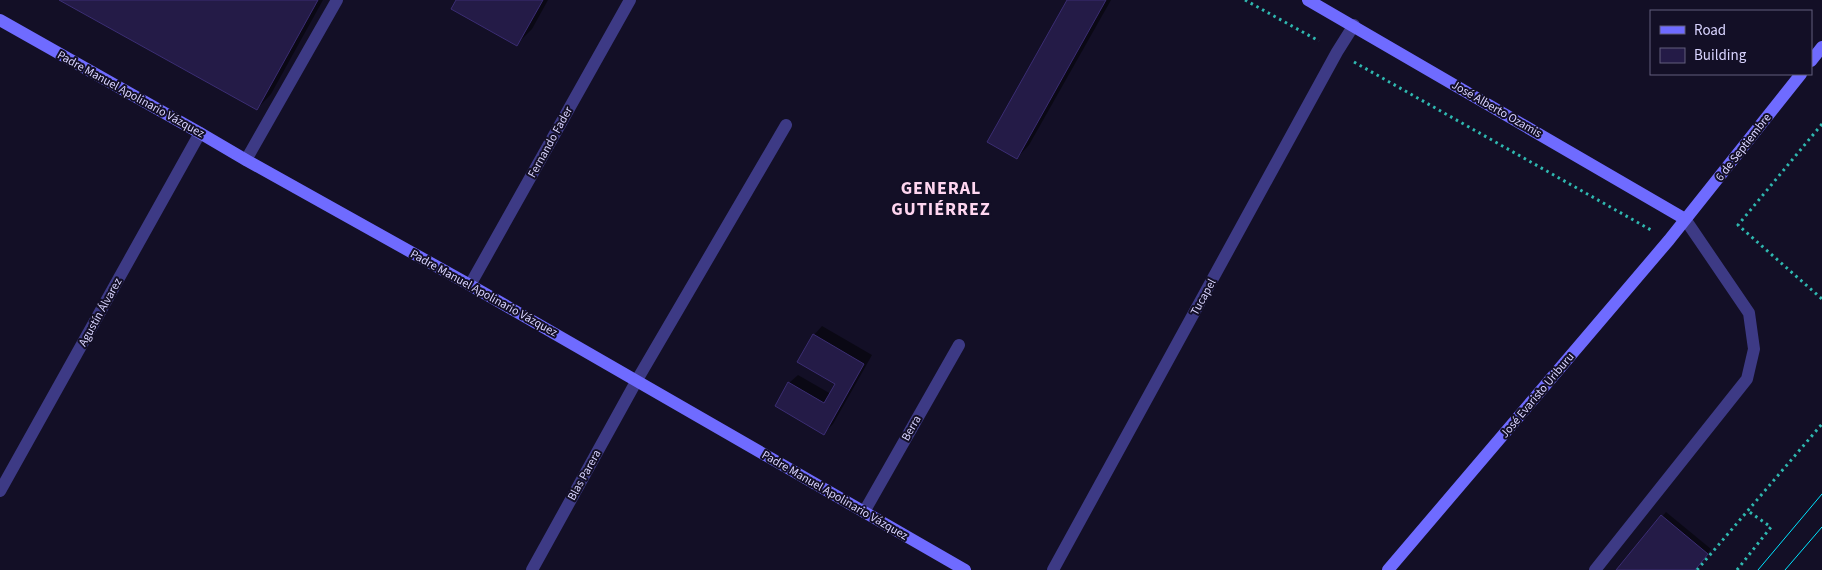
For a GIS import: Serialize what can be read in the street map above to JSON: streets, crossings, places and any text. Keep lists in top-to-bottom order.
{
  "streets": {
    "main road": [
      "Padre Manuel Apolinario Vázquez",
      "José Alberto Ozamis",
      "6 de Septiembre",
      "José Evaristo Uriburu"
    ],
    "street": [
      "Fernando Fader",
      "Tucapel",
      "Agustín Álvarez",
      "Berra",
      "Blas Parera"
    ]
  },
  "crossings": [
    ["Padre Manuel Apolinario Vázquez", "Fernando Fader"],
    ["Padre Manuel Apolinario Vázquez", "Agustín Álvarez"],
    ["Padre Manuel Apolinario Vázquez", "Berra"],
    ["Padre Manuel Apolinario Vázquez", "Blas Parera"],
    ["José Alberto Ozamis", "6 de Septiembre"],
    ["José Alberto Ozamis", "Tucapel"],
    ["José Alberto Ozamis", "José Evaristo Uriburu"],
    ["6 de Septiembre", "José Evaristo Uriburu"]
  ],
  "districts": ["GENERAL GUTIÉRREZ"],
  "legend": ["Road", "Building"]
}
